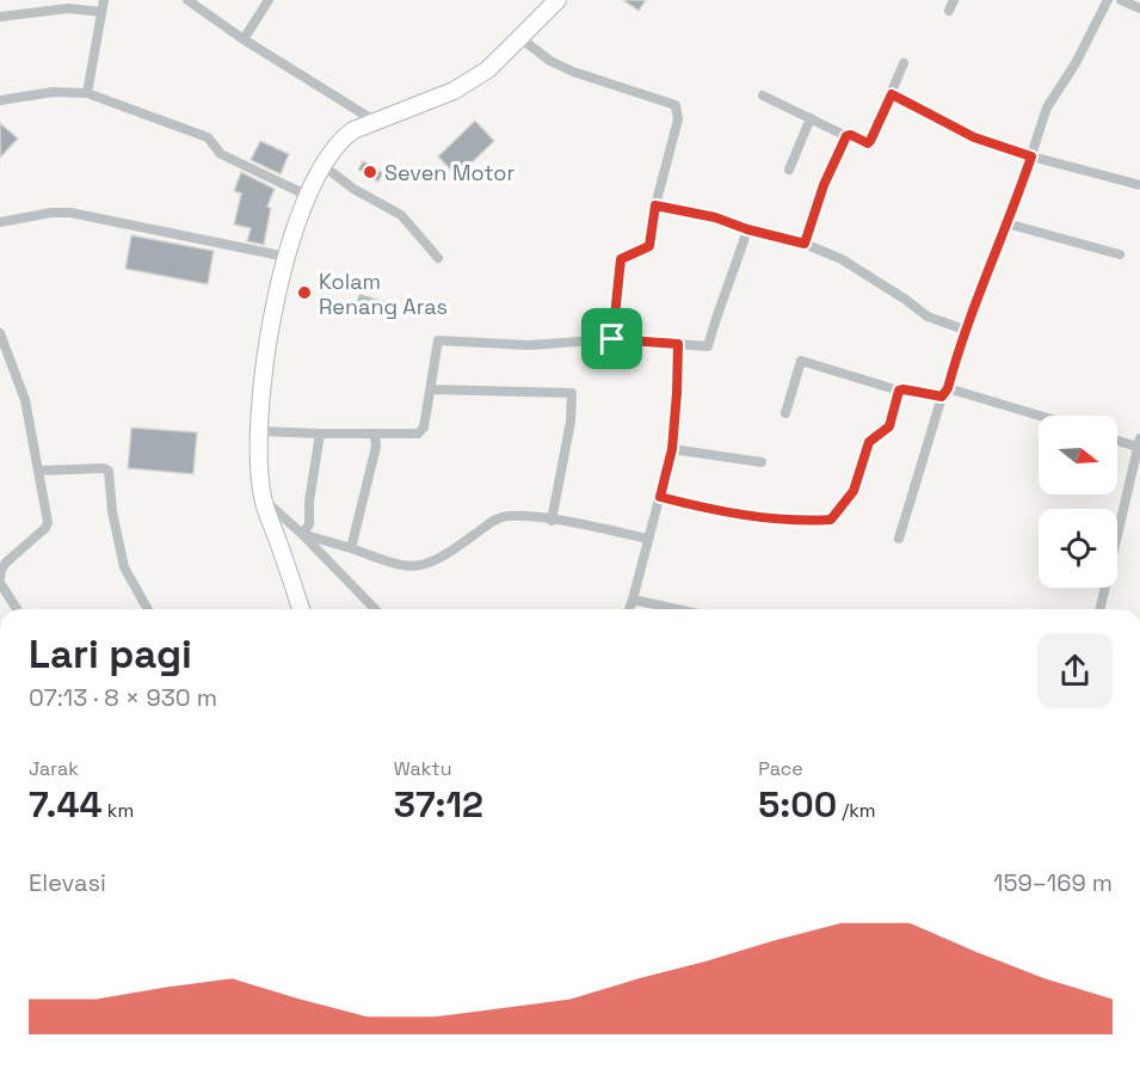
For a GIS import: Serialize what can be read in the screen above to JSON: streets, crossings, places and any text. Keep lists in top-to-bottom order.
{
  "places": ["Seven Motor", "Kolam Renang Aras"],
  "north": "right",
  "page": {
    "heading": ["Lari pagi", "07:13 · 8 × 930 m"],
    "stats": [
      ["Jarak", "7.44 km"],
      ["Waktu", "37:12"],
      ["Pace", "5:00 /km"]
    ],
    "chart": ["Elevasi", "159–169 m"]
  }
}
